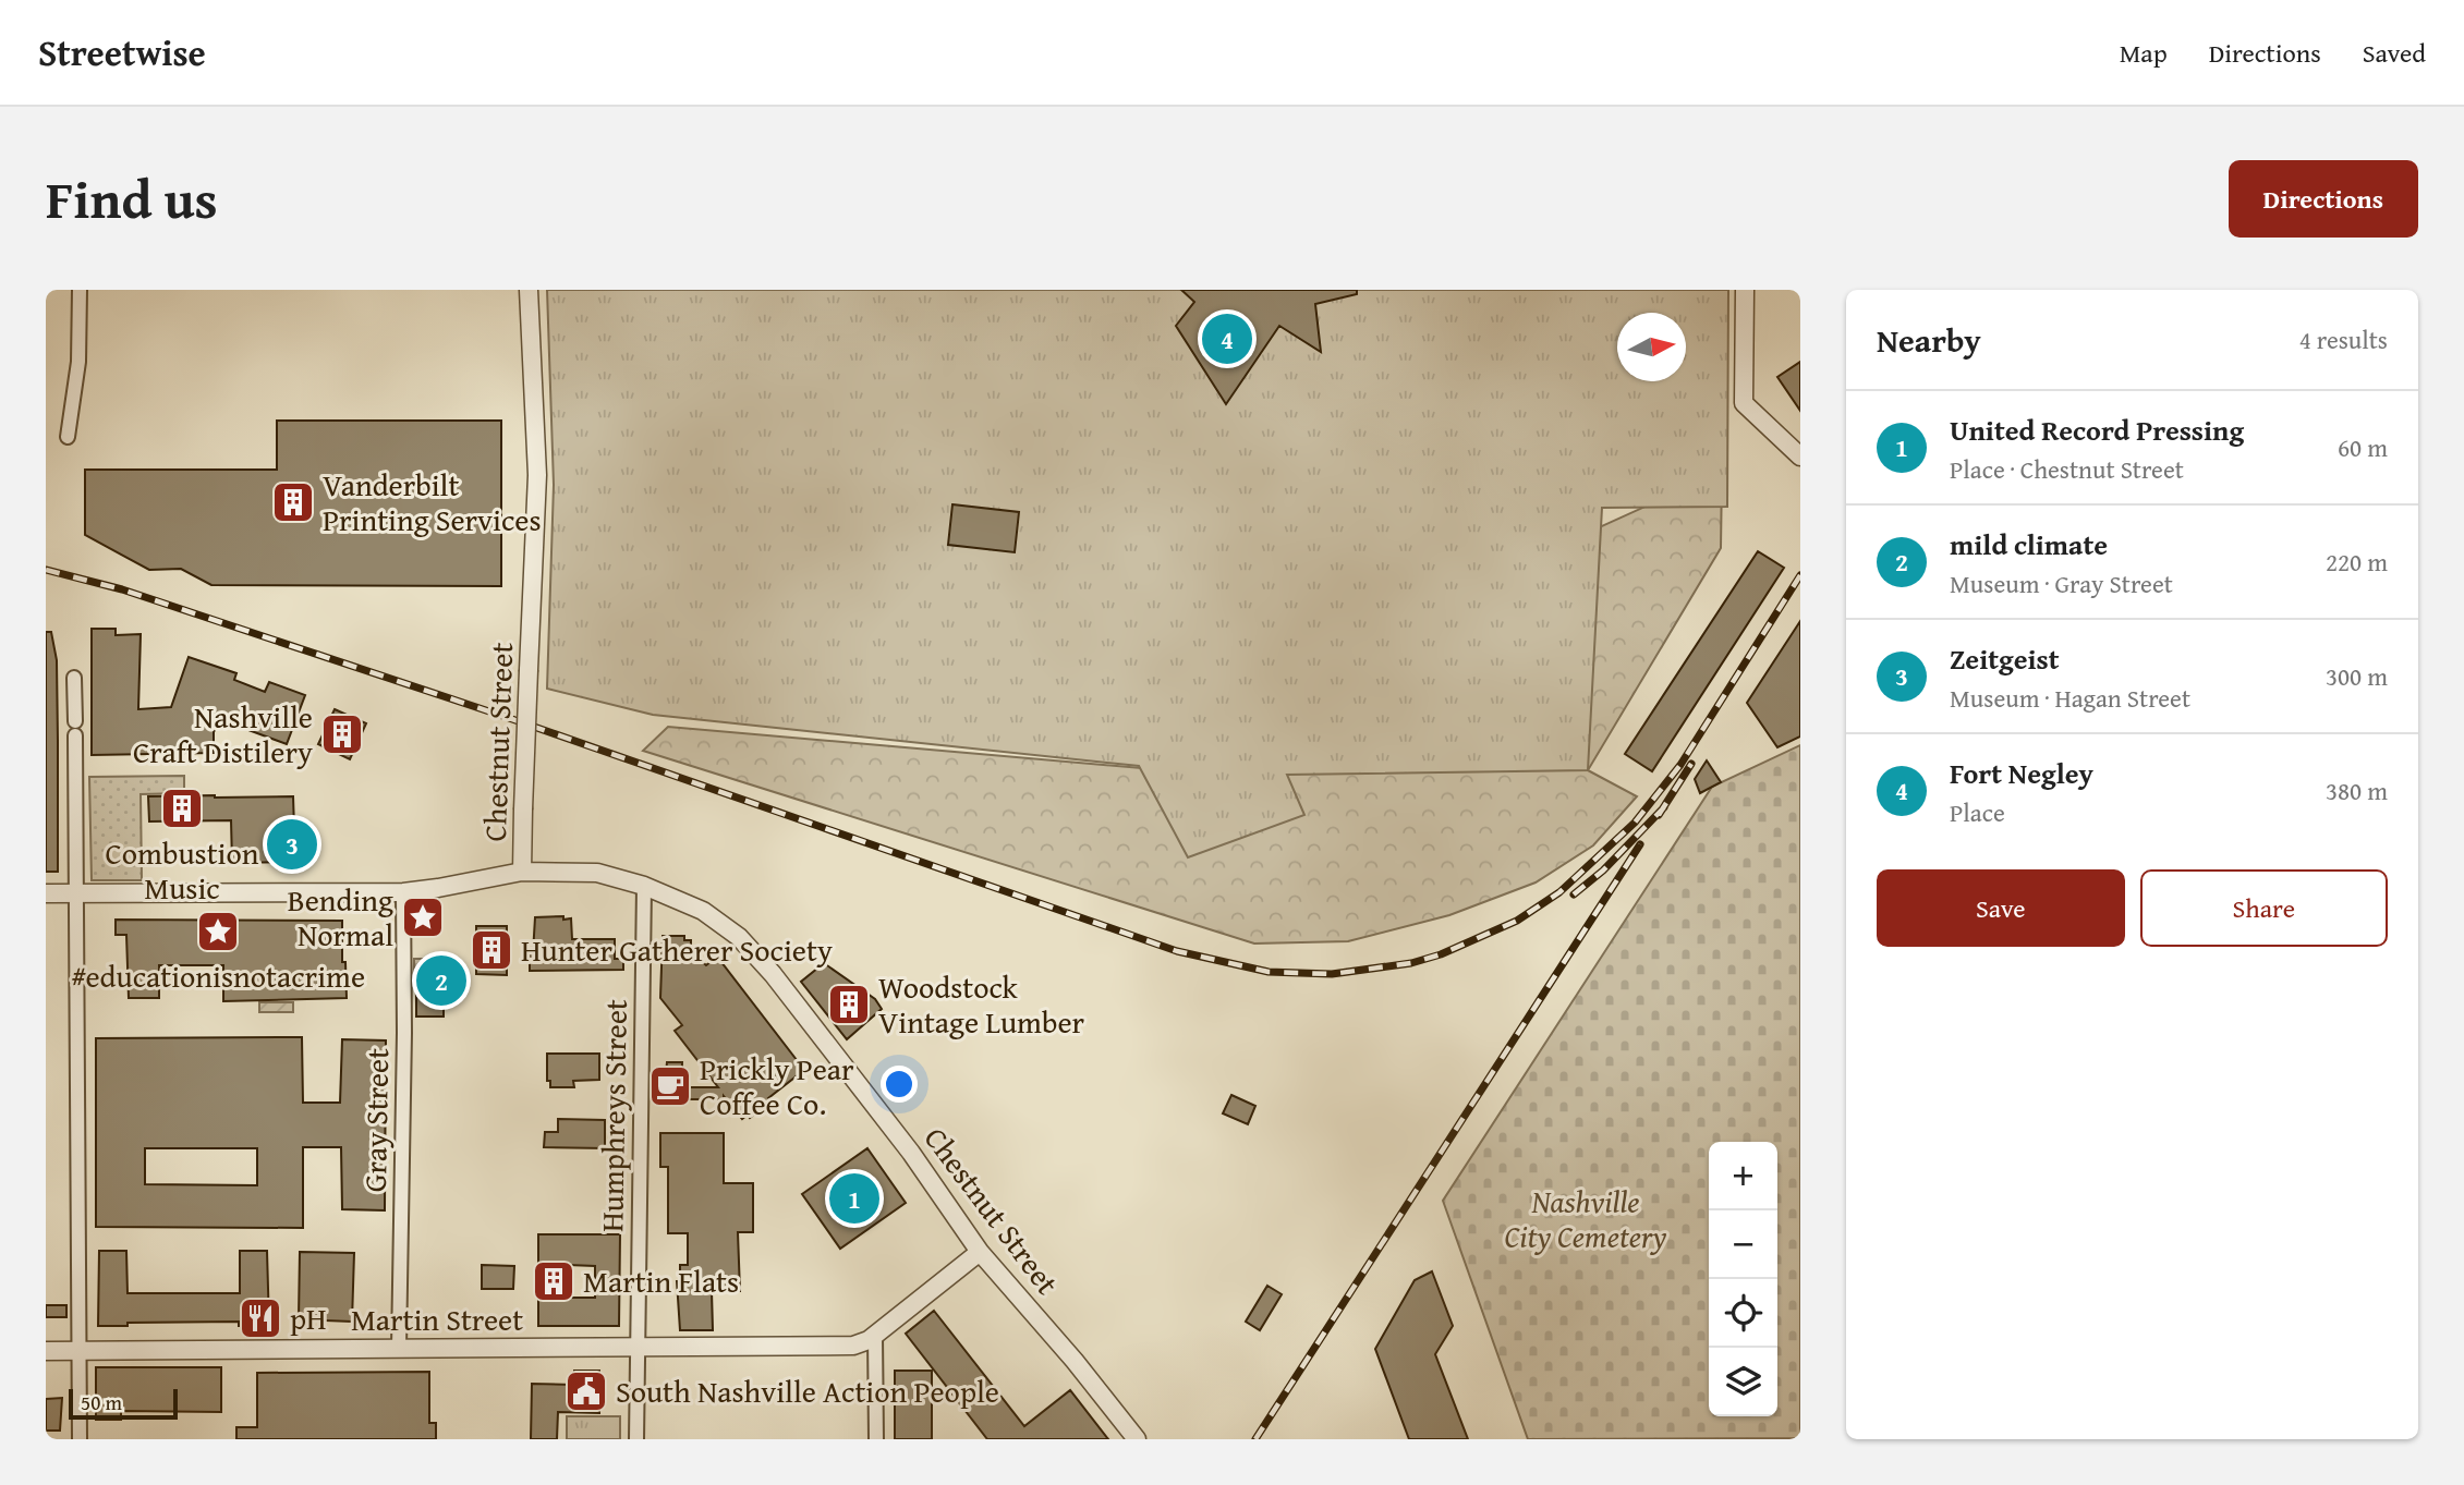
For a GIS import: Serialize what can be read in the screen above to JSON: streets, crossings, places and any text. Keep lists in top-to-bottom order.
{
  "streets": {
    "street": [
      "Chestnut Street",
      "Humphreys Street",
      "Gray Street",
      "Martin Street"
    ]
  },
  "crossings": [
    ["Chestnut Street", "Humphreys Street"],
    ["Chestnut Street", "Martin Street"],
    ["Humphreys Street", "Martin Street"],
    ["Gray Street", "Martin Street"]
  ],
  "parks": ["Nashville City Cemetery"],
  "places": {
    "building": [
      "Vanderbilt Printing Services",
      "Nashville Craft Distilery",
      "Combustion Music",
      "Hunter Gatherer Society",
      "Woodstock Vintage Lumber",
      "Martin Flats"
    ],
    "place": ["Bending Normal", "#educationisnotacrime"],
    "cafe": ["Prickly Pear Coffee Co."],
    "restaurant": ["pH"],
    "public building": ["South Nashville Action People"]
  },
  "scale_bar": "50 m",
  "north": "right",
  "page": {
    "header": "Streetwise",
    "nav": ["Map", "Directions", "Saved"],
    "title": "Find us",
    "buttons": [
      "Directions",
      ["Save", "Share"]
    ],
    "heading": ["Nearby", "4 results"],
    "pins": [
      "4",
      "3",
      "2",
      "1"
    ],
    "list": [
      {
        "mark": "1",
        "name": "United Record Pressing",
        "note": "Place · Chestnut Street",
        "value": "60 m"
      },
      {
        "mark": "2",
        "name": "mild climate",
        "note": "Museum · Gray Street",
        "value": "220 m"
      },
      {
        "mark": "3",
        "name": "Zeitgeist",
        "note": "Museum · Hagan Street",
        "value": "300 m"
      },
      {
        "mark": "4",
        "name": "Fort Negley",
        "note": "Place",
        "value": "380 m"
      }
    ],
    "map_buttons": ["+", "−"],
    "scale": "50 m"
  }
}
